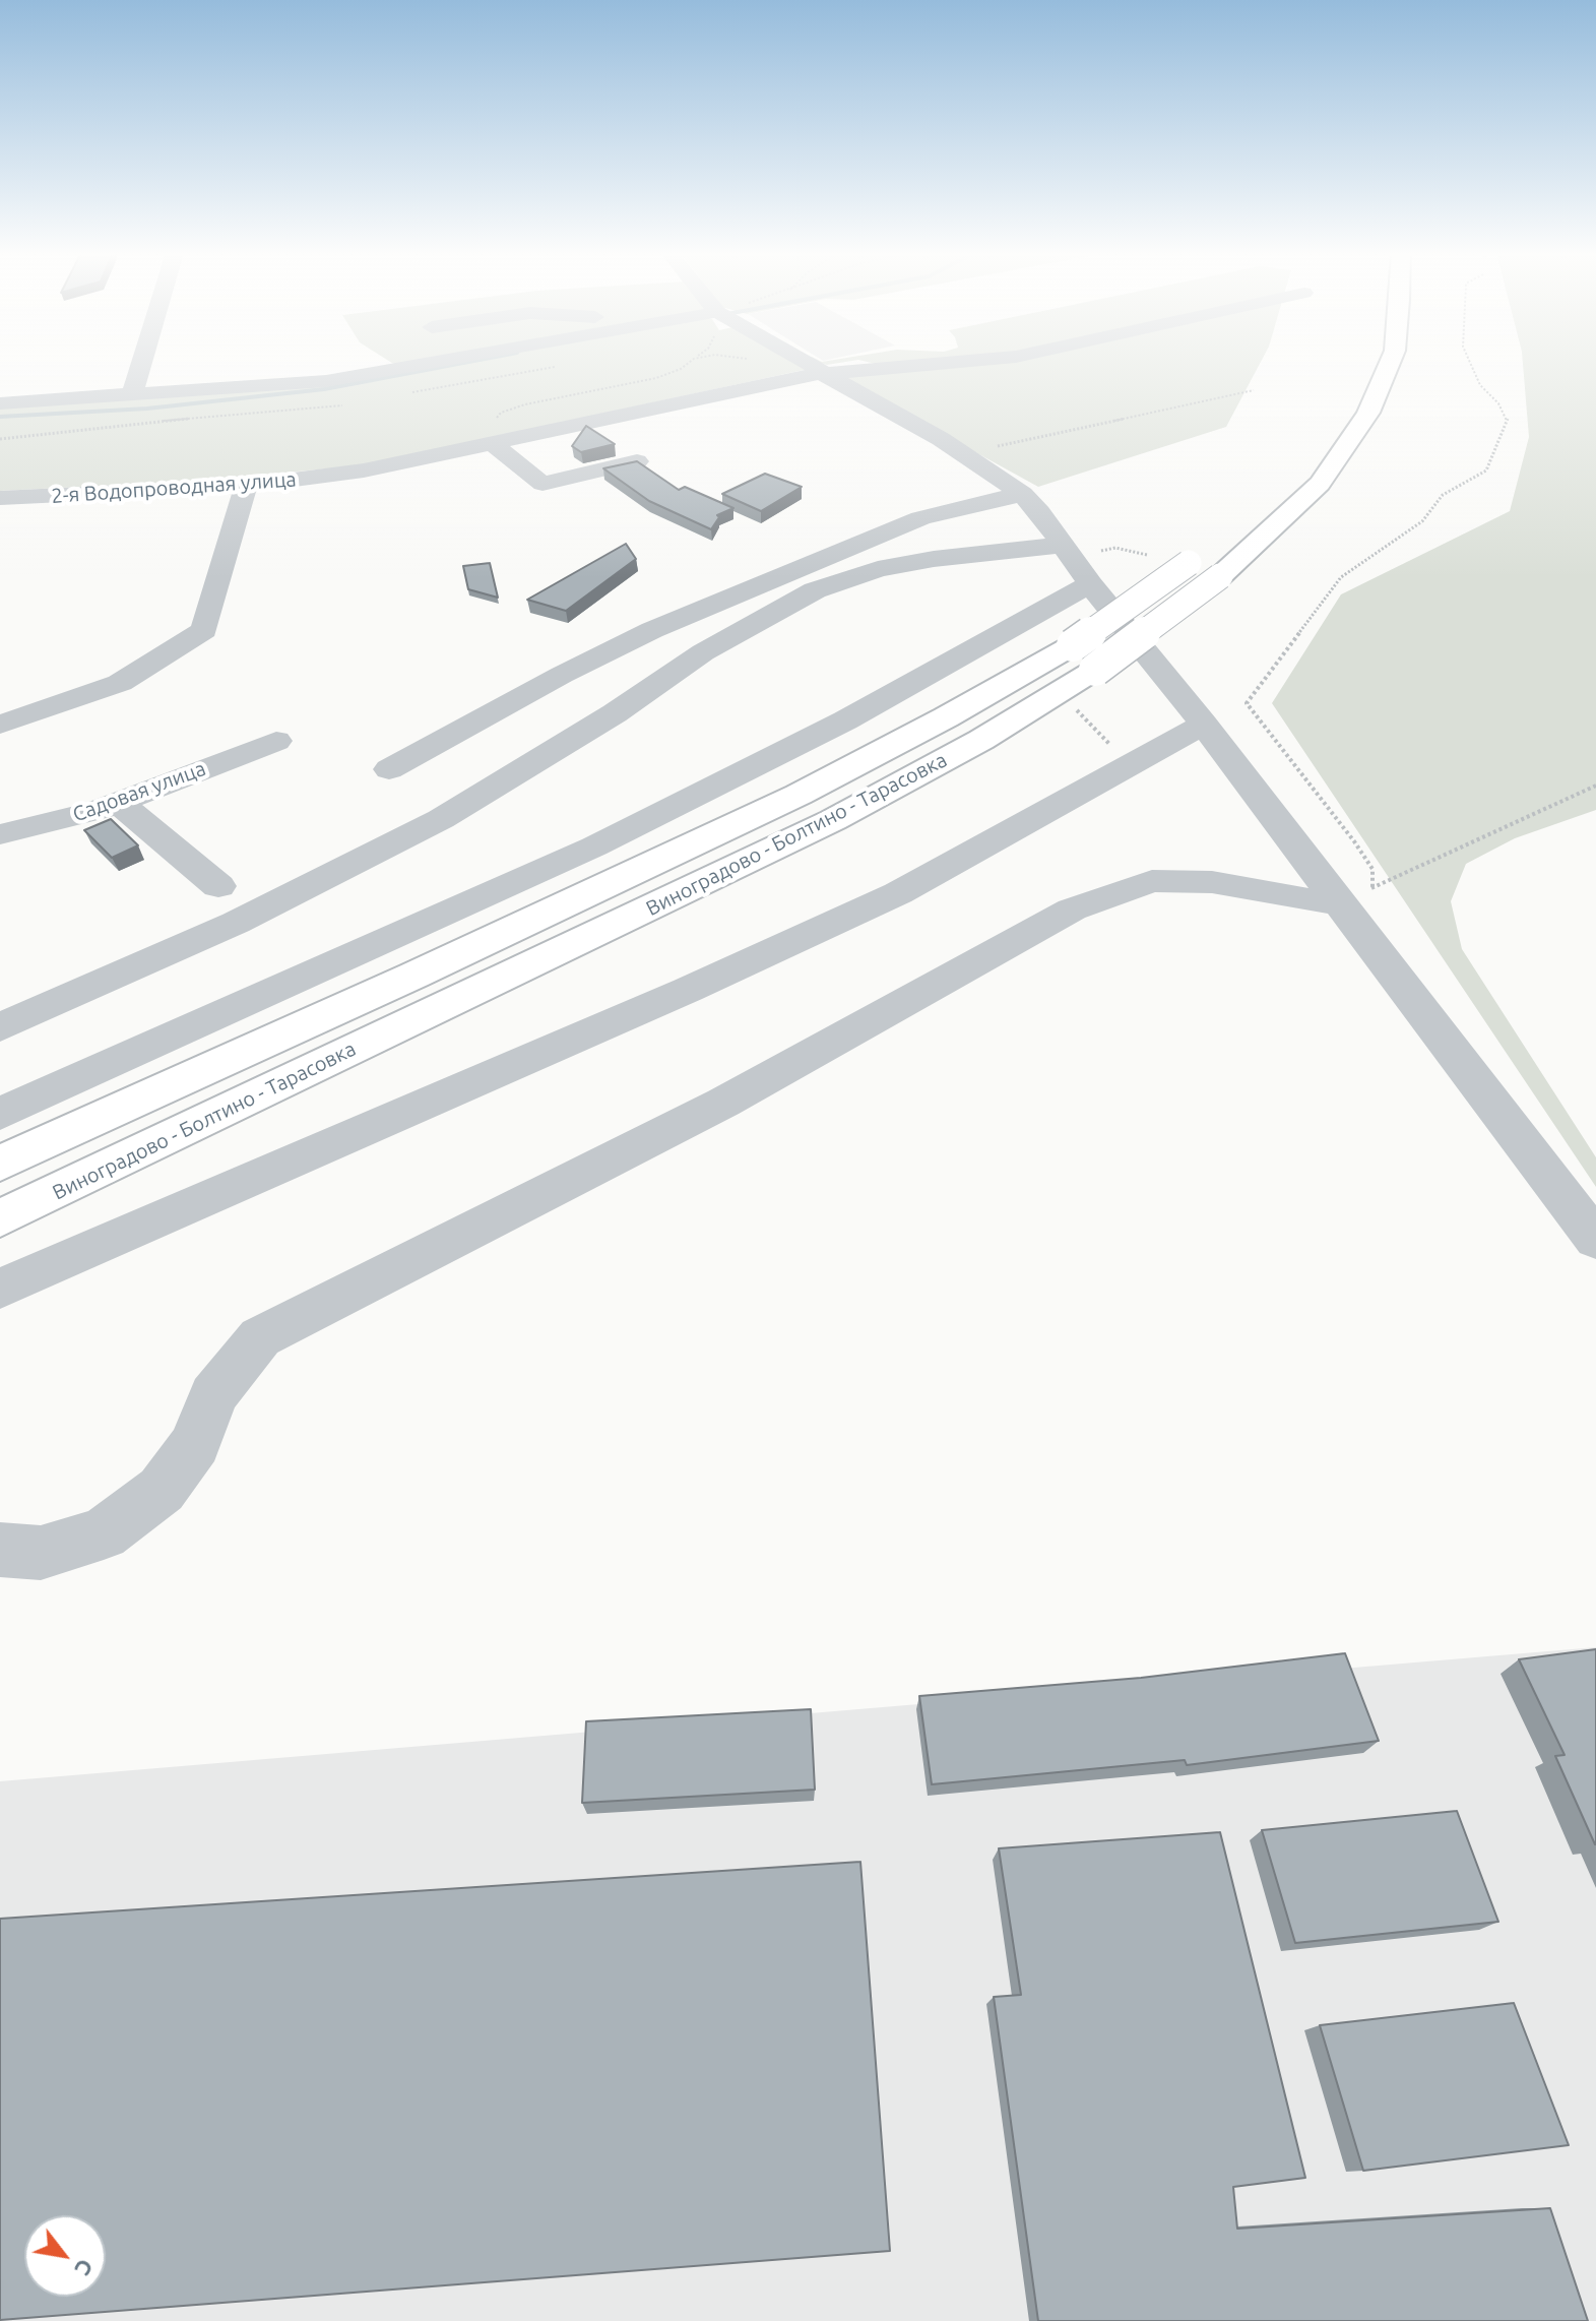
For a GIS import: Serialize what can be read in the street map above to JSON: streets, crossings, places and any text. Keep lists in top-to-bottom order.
{
  "streets": {
    "main road": ["Виноградово - Болтино - Тарасовка"],
    "street": ["2-я Водопроводная улица", "Садовая улица"]
  },
  "north": "bottom right"
}
